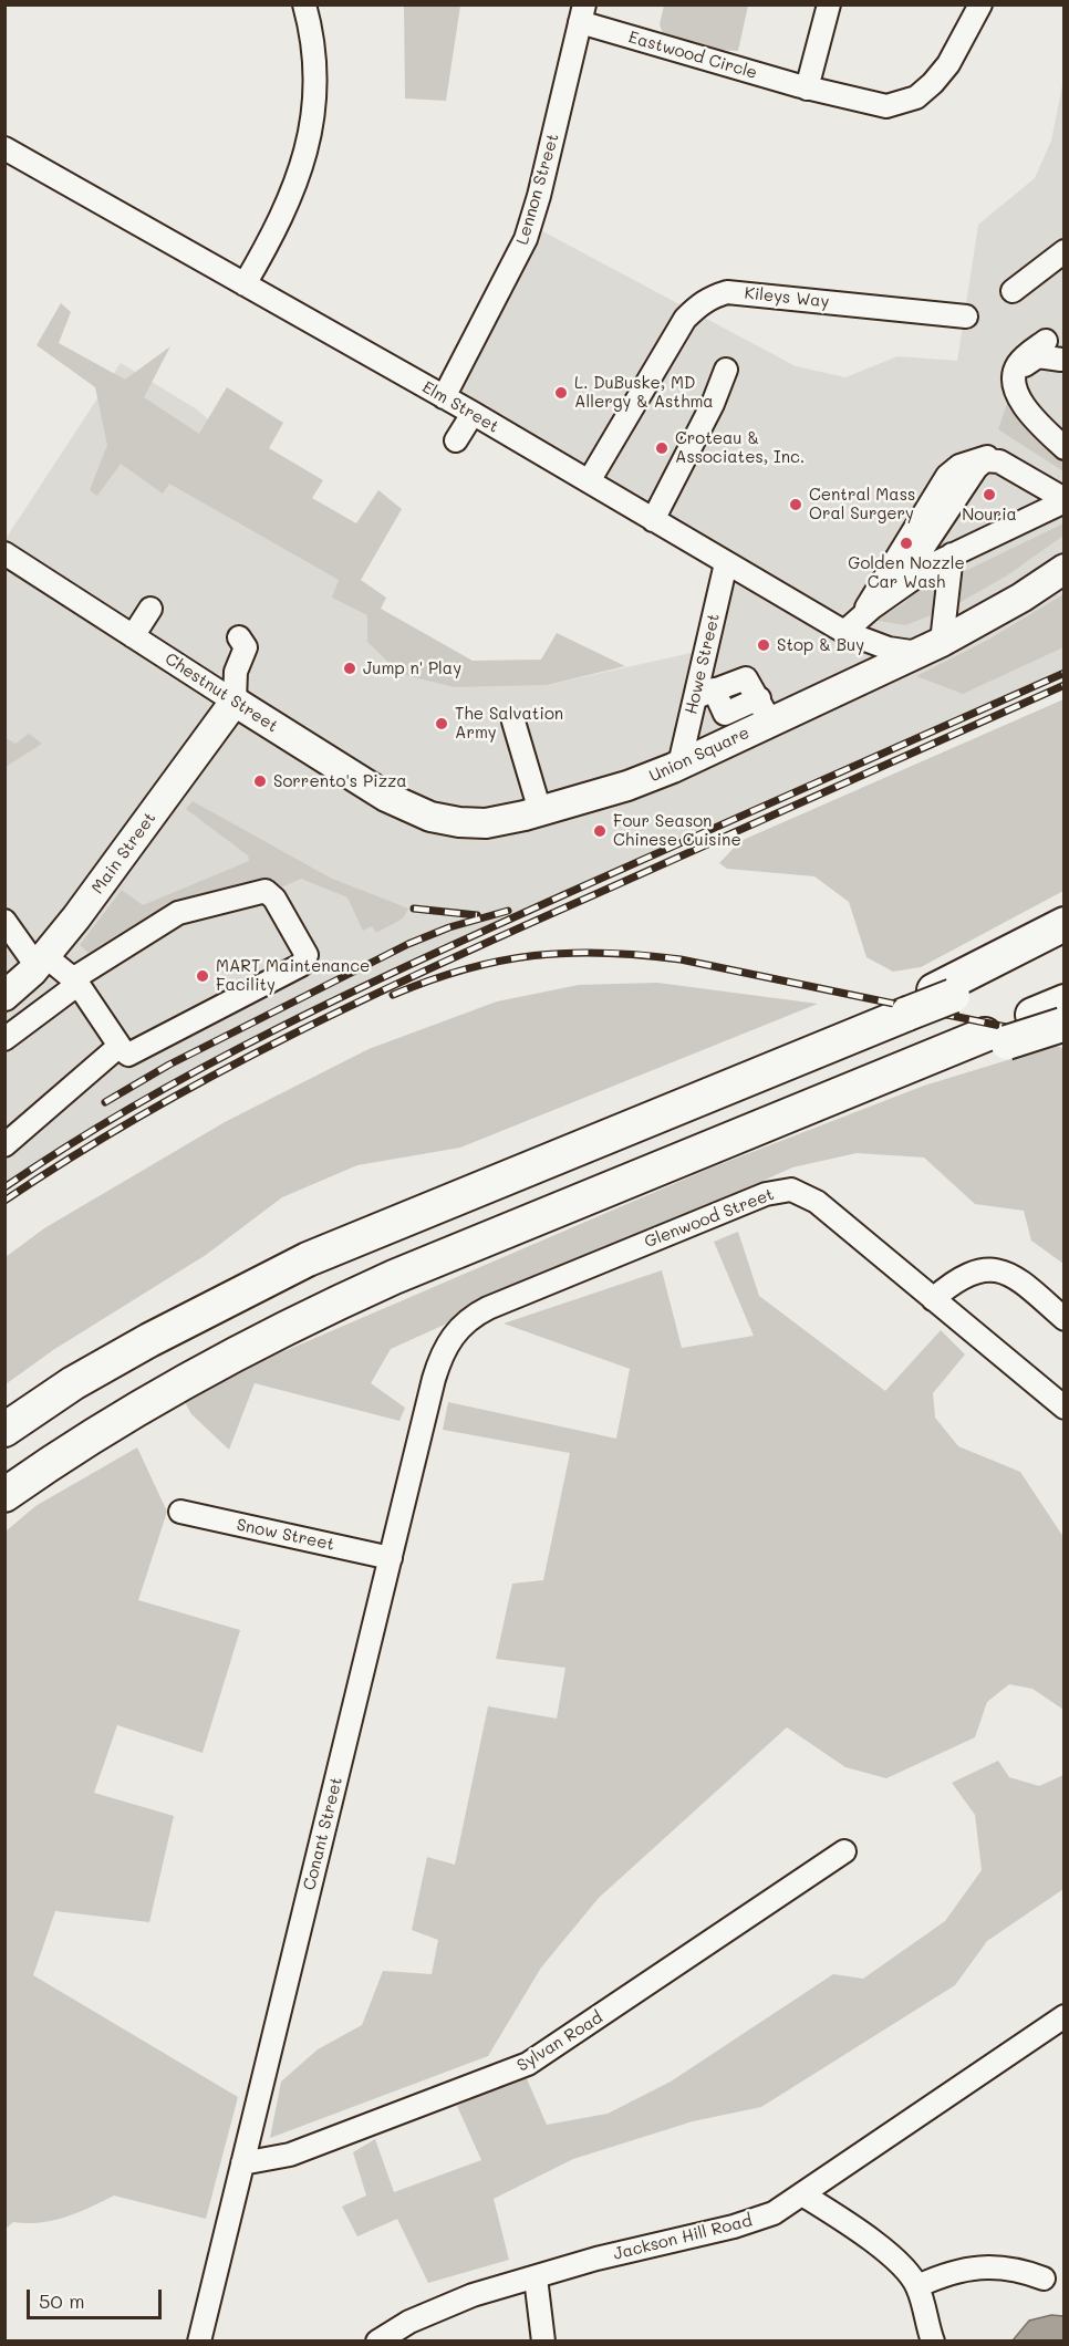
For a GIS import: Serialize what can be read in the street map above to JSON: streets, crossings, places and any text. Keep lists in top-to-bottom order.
{
  "streets": {
    "main road": ["Chestnut Street", "Union Square", "Main Street"],
    "street": [
      "Eastwood Circle",
      "Lennon Street",
      "Kileys Way",
      "Elm Street",
      "Howe Street",
      "Glenwood Street",
      "Snow Street",
      "Conant Street",
      "Sylvan Road",
      "Jackson Hill Road"
    ]
  },
  "crossings": [
    ["Eastwood Circle", "Lennon Street"],
    ["Lennon Street", "Elm Street"],
    ["Kileys Way", "Elm Street"],
    ["Elm Street", "Howe Street"],
    ["Elm Street", "Union Square"],
    ["Howe Street", "Union Square"],
    ["Chestnut Street", "Union Square"],
    ["Chestnut Street", "Main Street"],
    ["Glenwood Street", "Conant Street"],
    ["Snow Street", "Conant Street"],
    ["Conant Street", "Sylvan Road"]
  ],
  "places": [
    "L. DuBuske, MD Allergy & Asthma",
    "Croteau & Associates, Inc.",
    "Nouria",
    "Central Mass Oral Surgery",
    "Golden Nozzle Car Wash",
    "Stop & Buy",
    "Jump n' Play",
    "The Salvation Army",
    "Sorrento's Pizza",
    "Four Season Chinese Cuisine",
    "MART Maintenance Facility"
  ],
  "scale_bar": "50 m"
}
